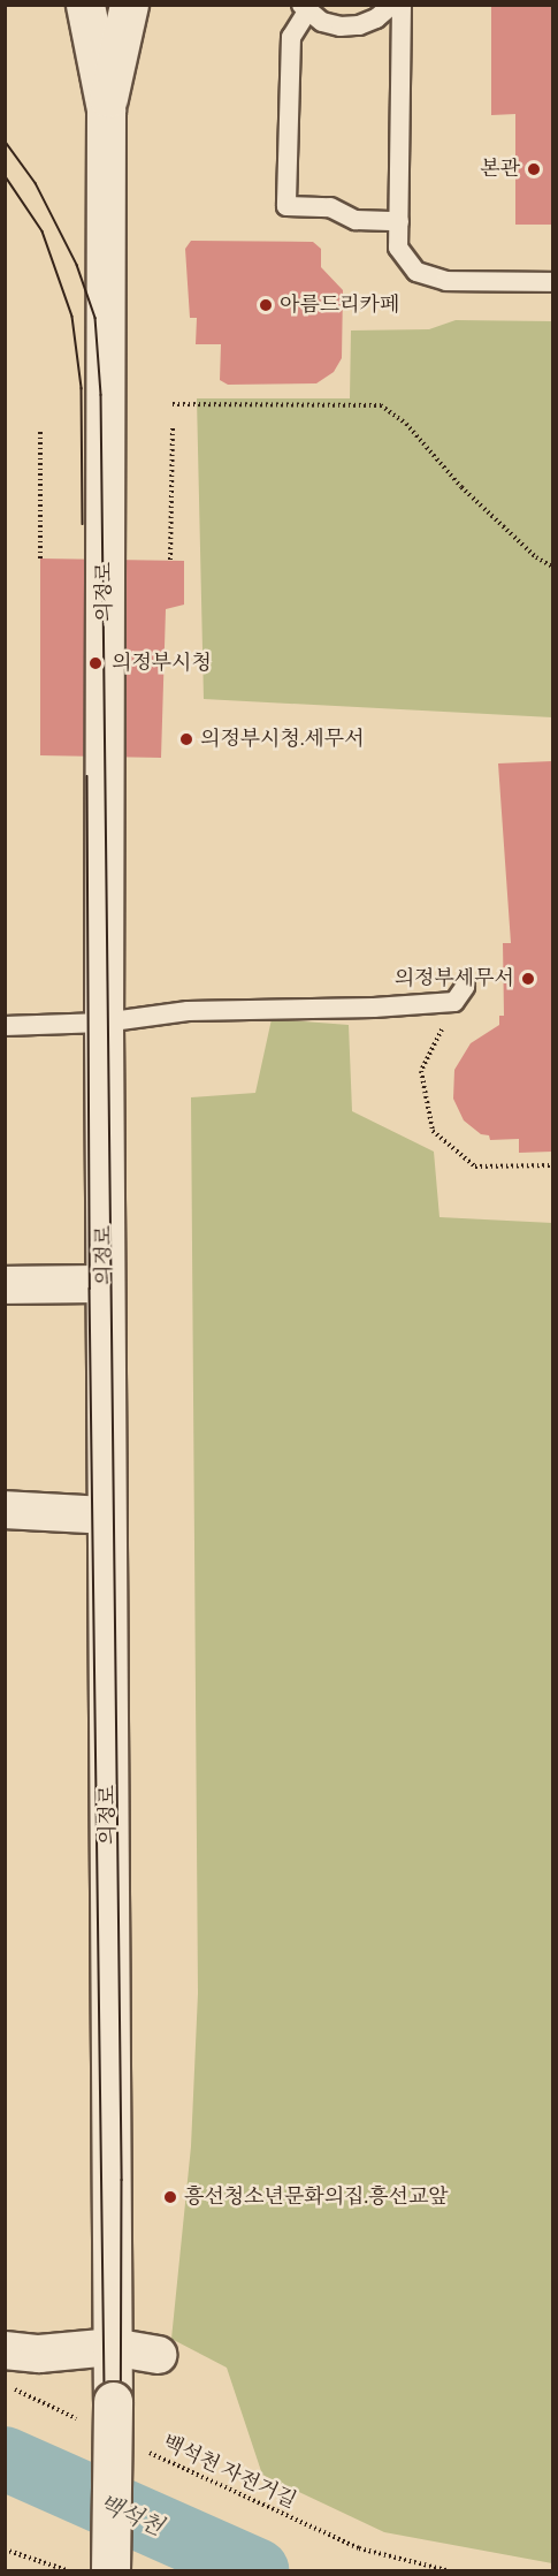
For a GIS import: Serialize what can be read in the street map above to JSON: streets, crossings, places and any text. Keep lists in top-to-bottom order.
{
  "streets": {
    "street": ["의정로"],
    "path": ["백석천 자전거길"]
  },
  "water": ["백석천"],
  "places": [
    "본관",
    "아름드리카페",
    "의정부시청",
    "의정부시청.세무서",
    "의정부세무서",
    "흥선청소년문화의집.흥선교앞"
  ]
}
